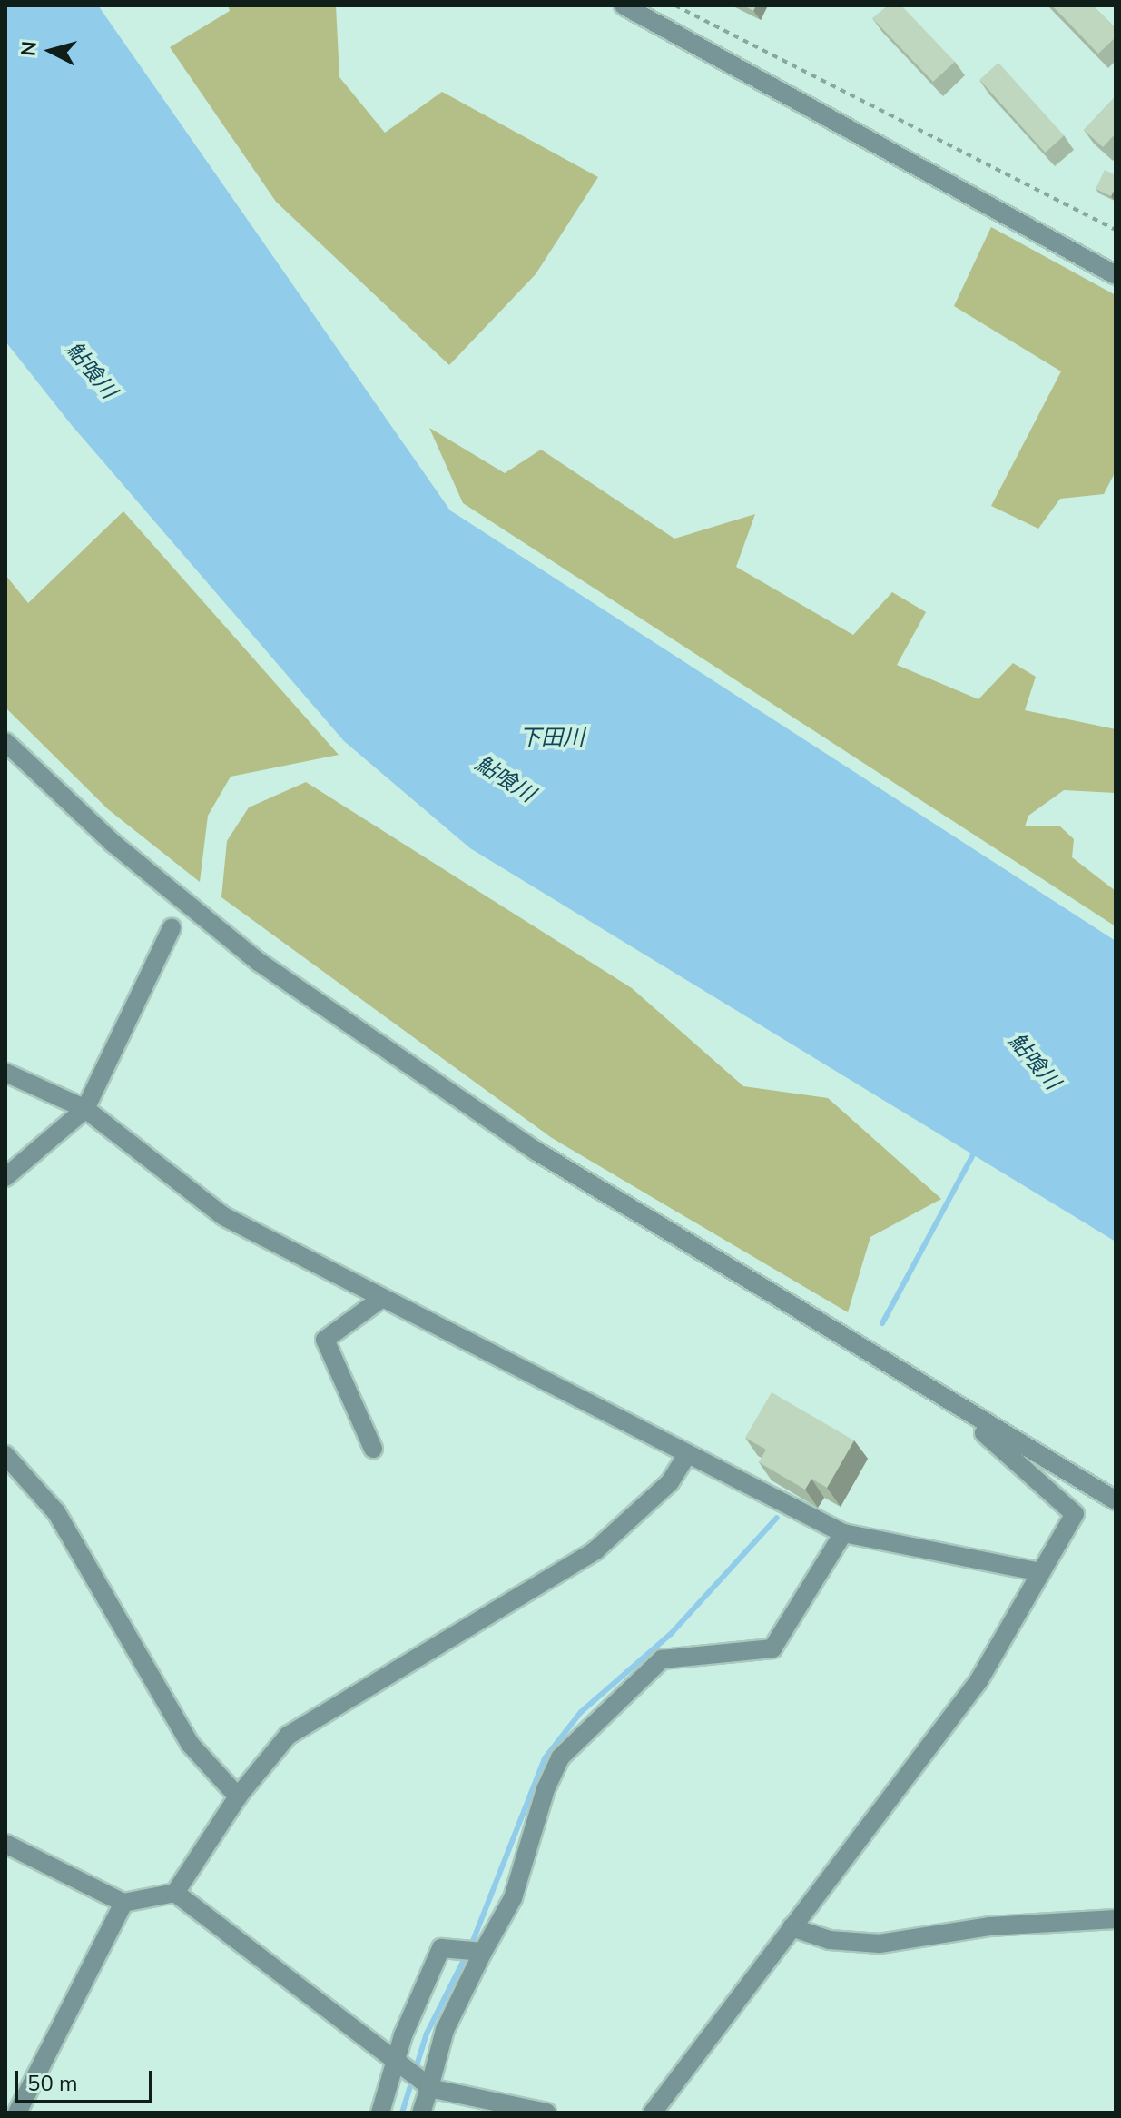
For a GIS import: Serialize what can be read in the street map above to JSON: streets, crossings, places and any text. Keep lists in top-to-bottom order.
{
  "water": ["鮎喰川", "下田川"],
  "scale_bar": "50 m",
  "north": "left"
}
